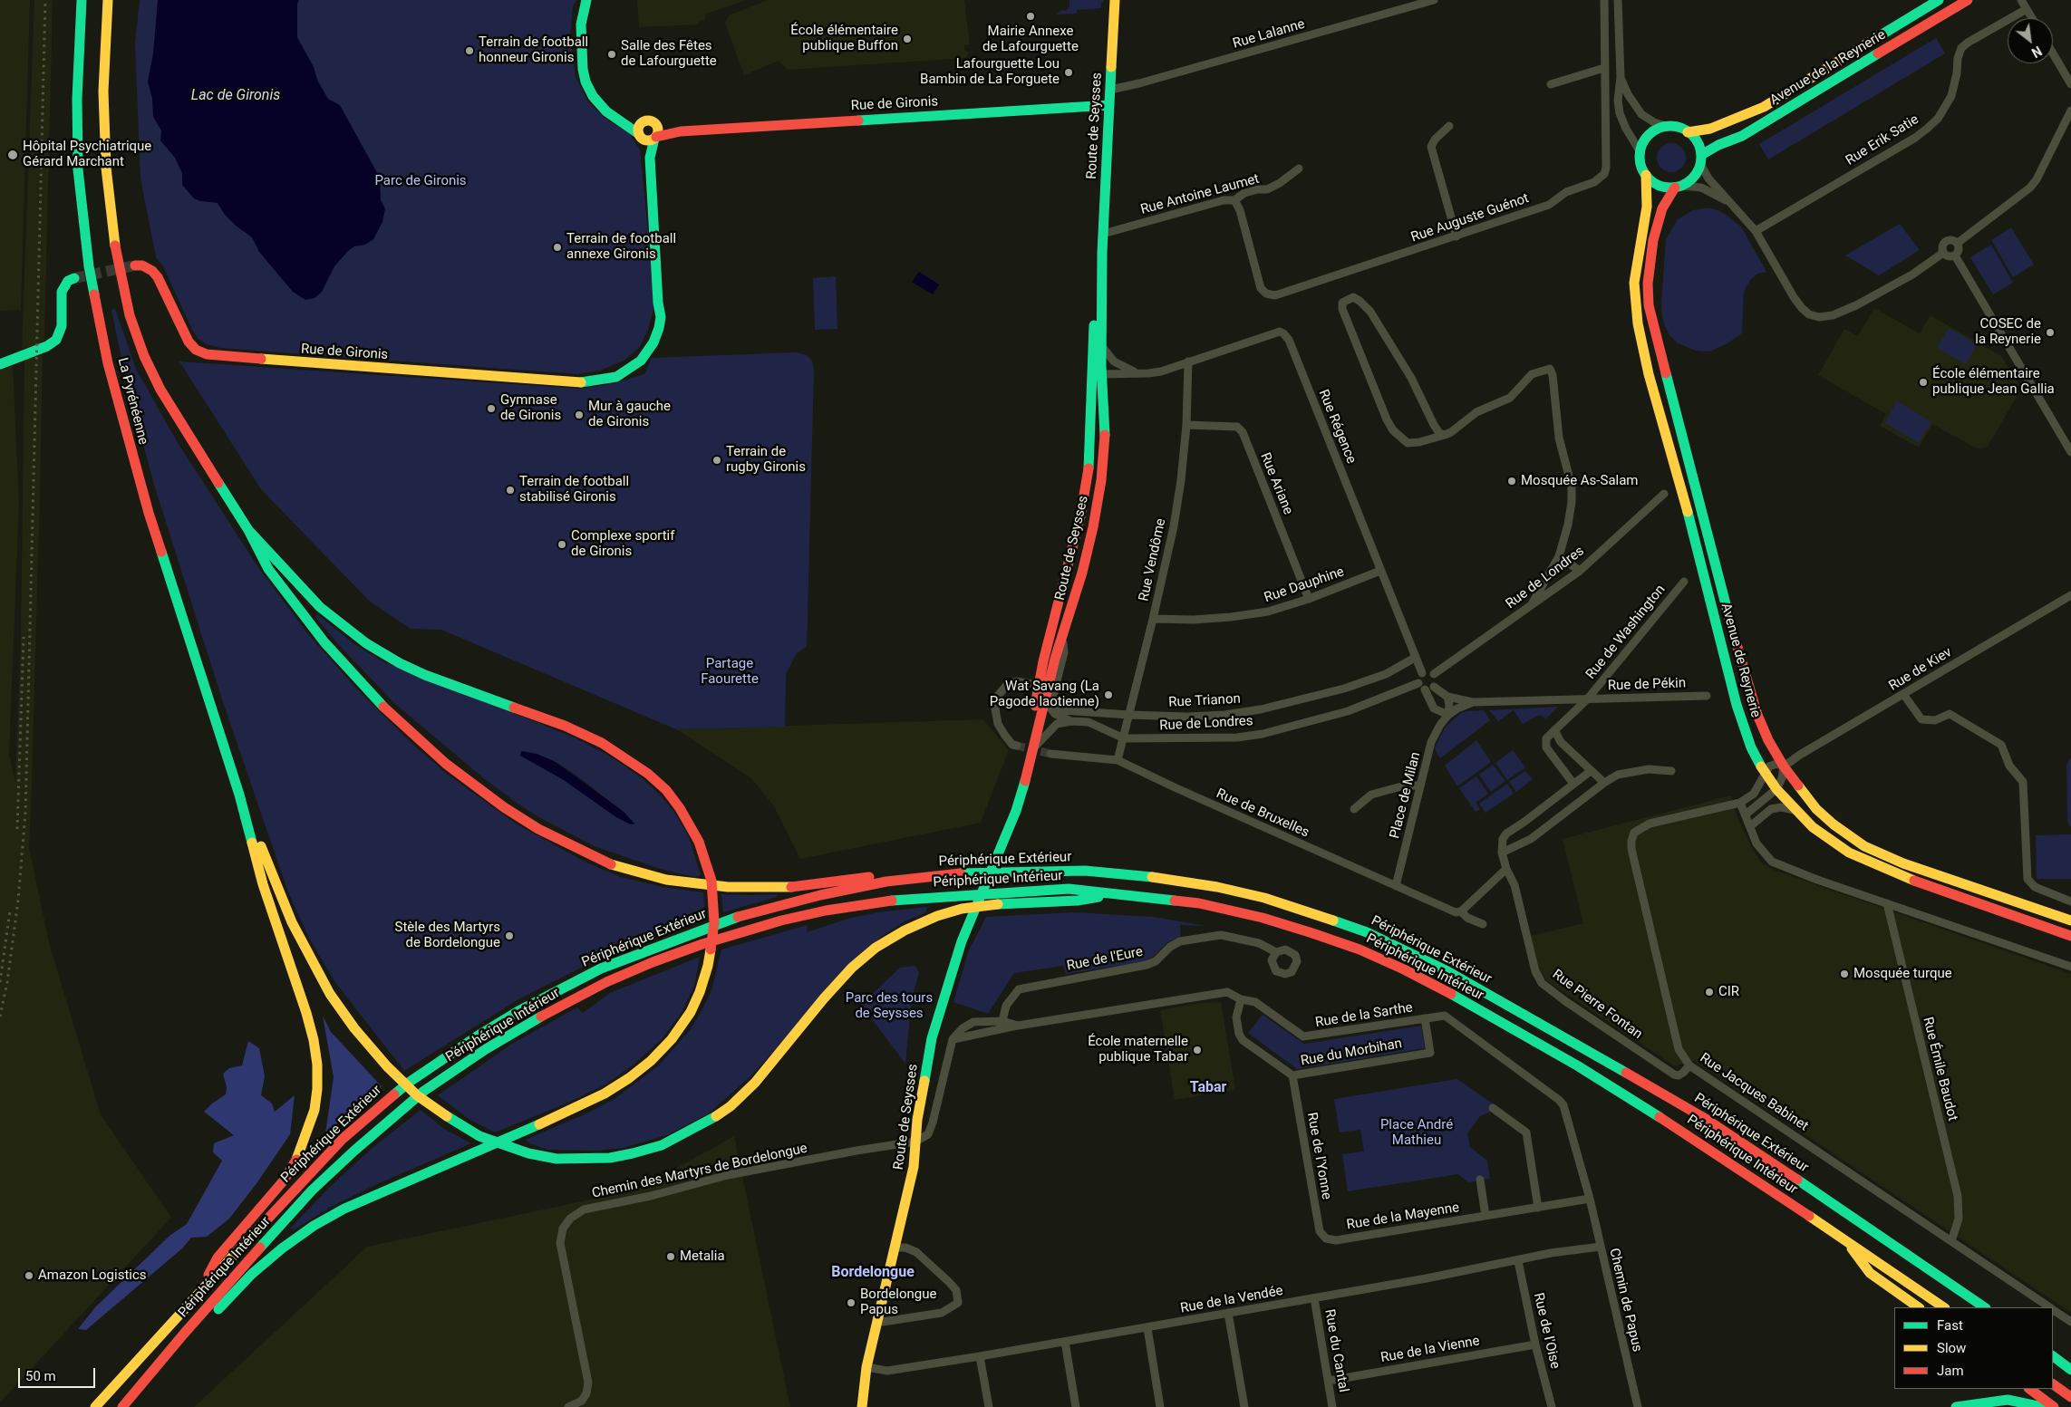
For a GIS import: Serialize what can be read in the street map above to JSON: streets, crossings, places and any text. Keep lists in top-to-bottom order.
{
  "streets": {
    "main road": [
      "Avenue de la Reynerie",
      "Rue de Gironis",
      "Route de Seysses",
      "La Pyrénéenne",
      "Avenue de Reynerie",
      "Périphérique Extérieur",
      "Périphérique Intérieur"
    ],
    "street": [
      "Rue Lalanne",
      "Rue Erik Satie",
      "Rue Antoine Laumet",
      "Rue Auguste Guénot",
      "Rue Régence",
      "Rue Ariane",
      "Rue Vendôme",
      "Rue de Londres",
      "Rue Dauphine",
      "Rue de Washington",
      "Rue de Kiev",
      "Rue de Pékin",
      "Rue Trianon",
      "Place de Milan",
      "Rue de Bruxelles",
      "Rue de l'Eure",
      "Rue Pierre Fontan",
      "Rue de la Sarthe",
      "Rue du Morbihan",
      "Rue Émile Baudot",
      "Rue Jacques Babinet",
      "Rue de l'Yonne",
      "Chemin des Martyrs de Bordelongue",
      "Rue de la Mayenne",
      "Rue de la Vendée",
      "Chemin de Papus",
      "Rue de l'Oise",
      "Rue de la Vienne",
      "Rue du Cantal"
    ]
  },
  "crossings": [
    ["Rue Lalanne", "Route de Seysses"],
    ["Avenue de la Reynerie", "Avenue de Reynerie"],
    ["Rue de Gironis", "Route de Seysses"],
    ["Route de Seysses", "Rue Antoine Laumet"],
    ["Route de Seysses", "Rue Régence"],
    ["Route de Seysses", "Rue de Londres"],
    ["Route de Seysses", "Rue Trianon"],
    ["Route de Seysses", "Chemin des Martyrs de Bordelongue"],
    ["Route de Seysses", "Rue de la Vendée"],
    ["Rue Antoine Laumet", "Rue Auguste Guénot"],
    ["Rue Régence", "Rue Vendôme"],
    ["Rue Régence", "Rue de Londres"],
    ["Rue Régence", "Rue Dauphine"],
    ["Rue Régence", "Rue Trianon"],
    ["Rue Ariane", "Rue Vendôme"],
    ["Rue Ariane", "Rue Dauphine"],
    ["Rue Vendôme", "Rue de Londres"],
    ["Rue Vendôme", "Rue Dauphine"],
    ["Rue Vendôme", "Rue Trianon"],
    ["Rue Vendôme", "Rue de Bruxelles"],
    ["Rue de Washington", "Rue de Pékin"],
    ["Avenue de Reynerie", "Rue de Kiev"],
    ["Avenue de Reynerie", "Rue Jacques Babinet"],
    ["Place de Milan", "Rue de Bruxelles"],
    ["Rue de l'Eure", "Rue de la Sarthe"],
    ["Rue Pierre Fontan", "Rue Jacques Babinet"],
    ["Rue de la Sarthe", "Rue du Morbihan"],
    ["Rue de la Sarthe", "Rue de la Mayenne"],
    ["Rue de la Sarthe", "Chemin de Papus"],
    ["Rue du Morbihan", "Rue de l'Yonne"],
    ["Rue Émile Baudot", "Rue Jacques Babinet"],
    ["Rue de l'Yonne", "Rue de la Mayenne"],
    ["Rue de la Mayenne", "Chemin de Papus"],
    ["Rue de la Vendée", "Chemin de Papus"],
    ["Rue de la Vendée", "Rue de l'Oise"],
    ["Rue de la Vendée", "Rue du Cantal"],
    ["Rue de l'Oise", "Rue de la Vienne"],
    ["Rue de la Vienne", "Rue du Cantal"]
  ],
  "districts": ["Tabar", "Bordelongue"],
  "water": ["Lac de Gironis"],
  "parks": [
    "Parc de Gironis",
    "Partage Faourette",
    "Parc des tours de Seysses",
    "Place André Mathieu"
  ],
  "places": [
    "Mairie Annexe de Lafourguette",
    "École élémentaire publique Buffon",
    "Terrain de football honneur Gironis",
    "Salle des Fêtes de Lafourguette",
    "Lafourguette Lou Bambin de La Forguete",
    "Hôpital Psychiatrique Gérard Marchant",
    "Terrain de football annexe Gironis",
    "COSEC de la Reynerie",
    "École élémentaire publique Jean Gallia",
    "Gymnase de Gironis",
    "Mur à gauche de Gironis",
    "Terrain de rugby Gironis",
    "Mosquée As-Salam",
    "Terrain de football stabilisé Gironis",
    "Complexe sportif de Gironis",
    "Wat Savang (La Pagode laotienne)",
    "Stèle des Martyrs de Bordelongue",
    "Mosquée turque",
    "CIR",
    "École maternelle publique Tabar",
    "Metalia",
    "Amazon Logistics",
    "Bordelongue Papus"
  ],
  "legend": ["Fast", "Slow", "Jam"],
  "scale_bar": "50 m",
  "north": "bottom right"
}
